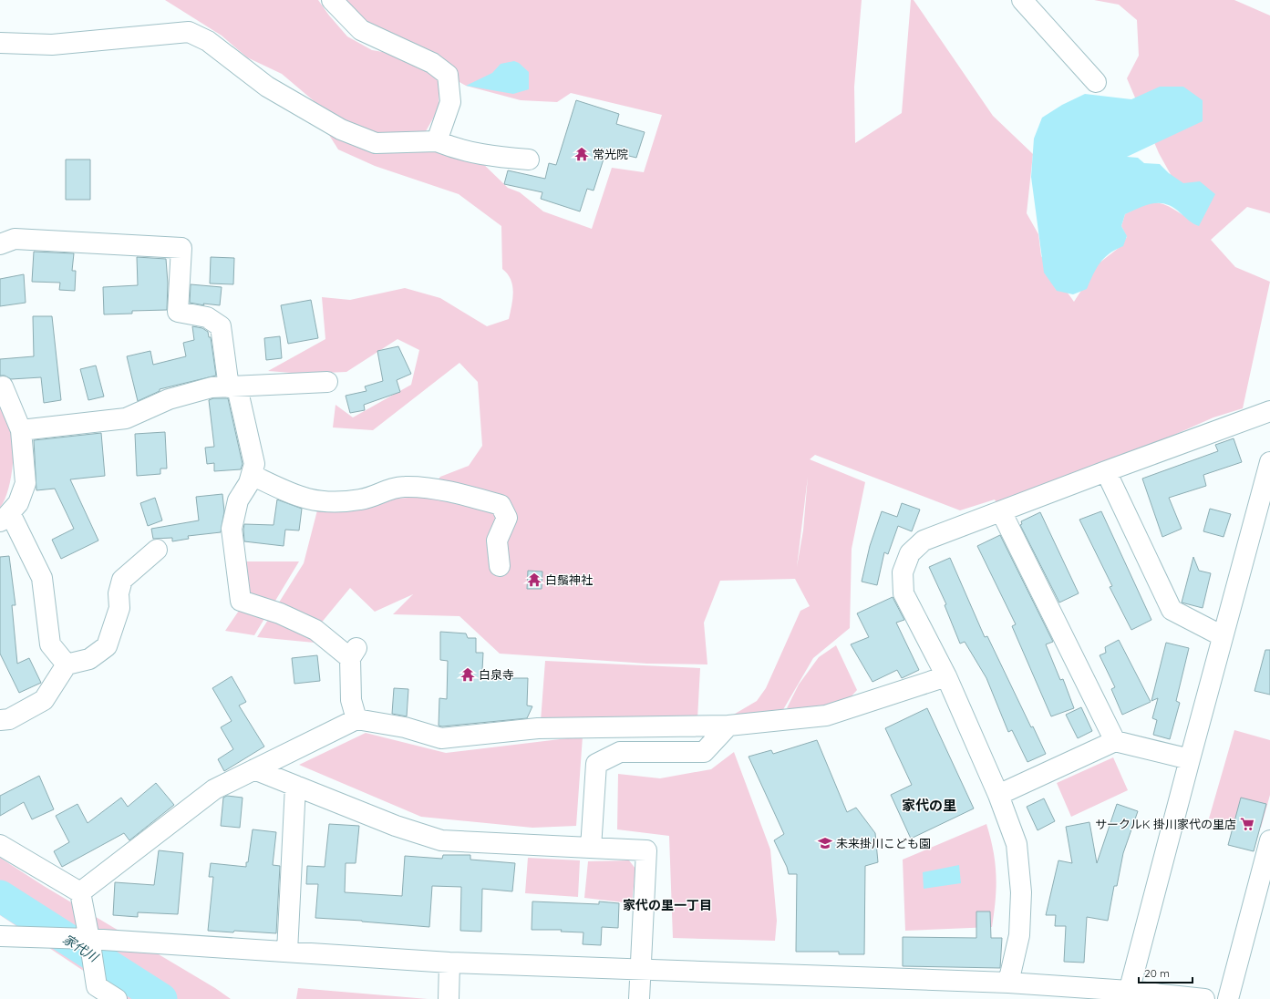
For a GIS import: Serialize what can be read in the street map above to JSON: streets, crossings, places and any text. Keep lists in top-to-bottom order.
{
  "districts": ["家代の里", "家代の里一丁目"],
  "water": ["家代川"],
  "places": {
    "temple": ["常光院", "白鬚神社", "白泉寺"],
    "supermarket": ["サークルK 掛川家代の里店"],
    "school or university": ["未来掛川こども園"]
  },
  "scale_bar": "20 m"
}
